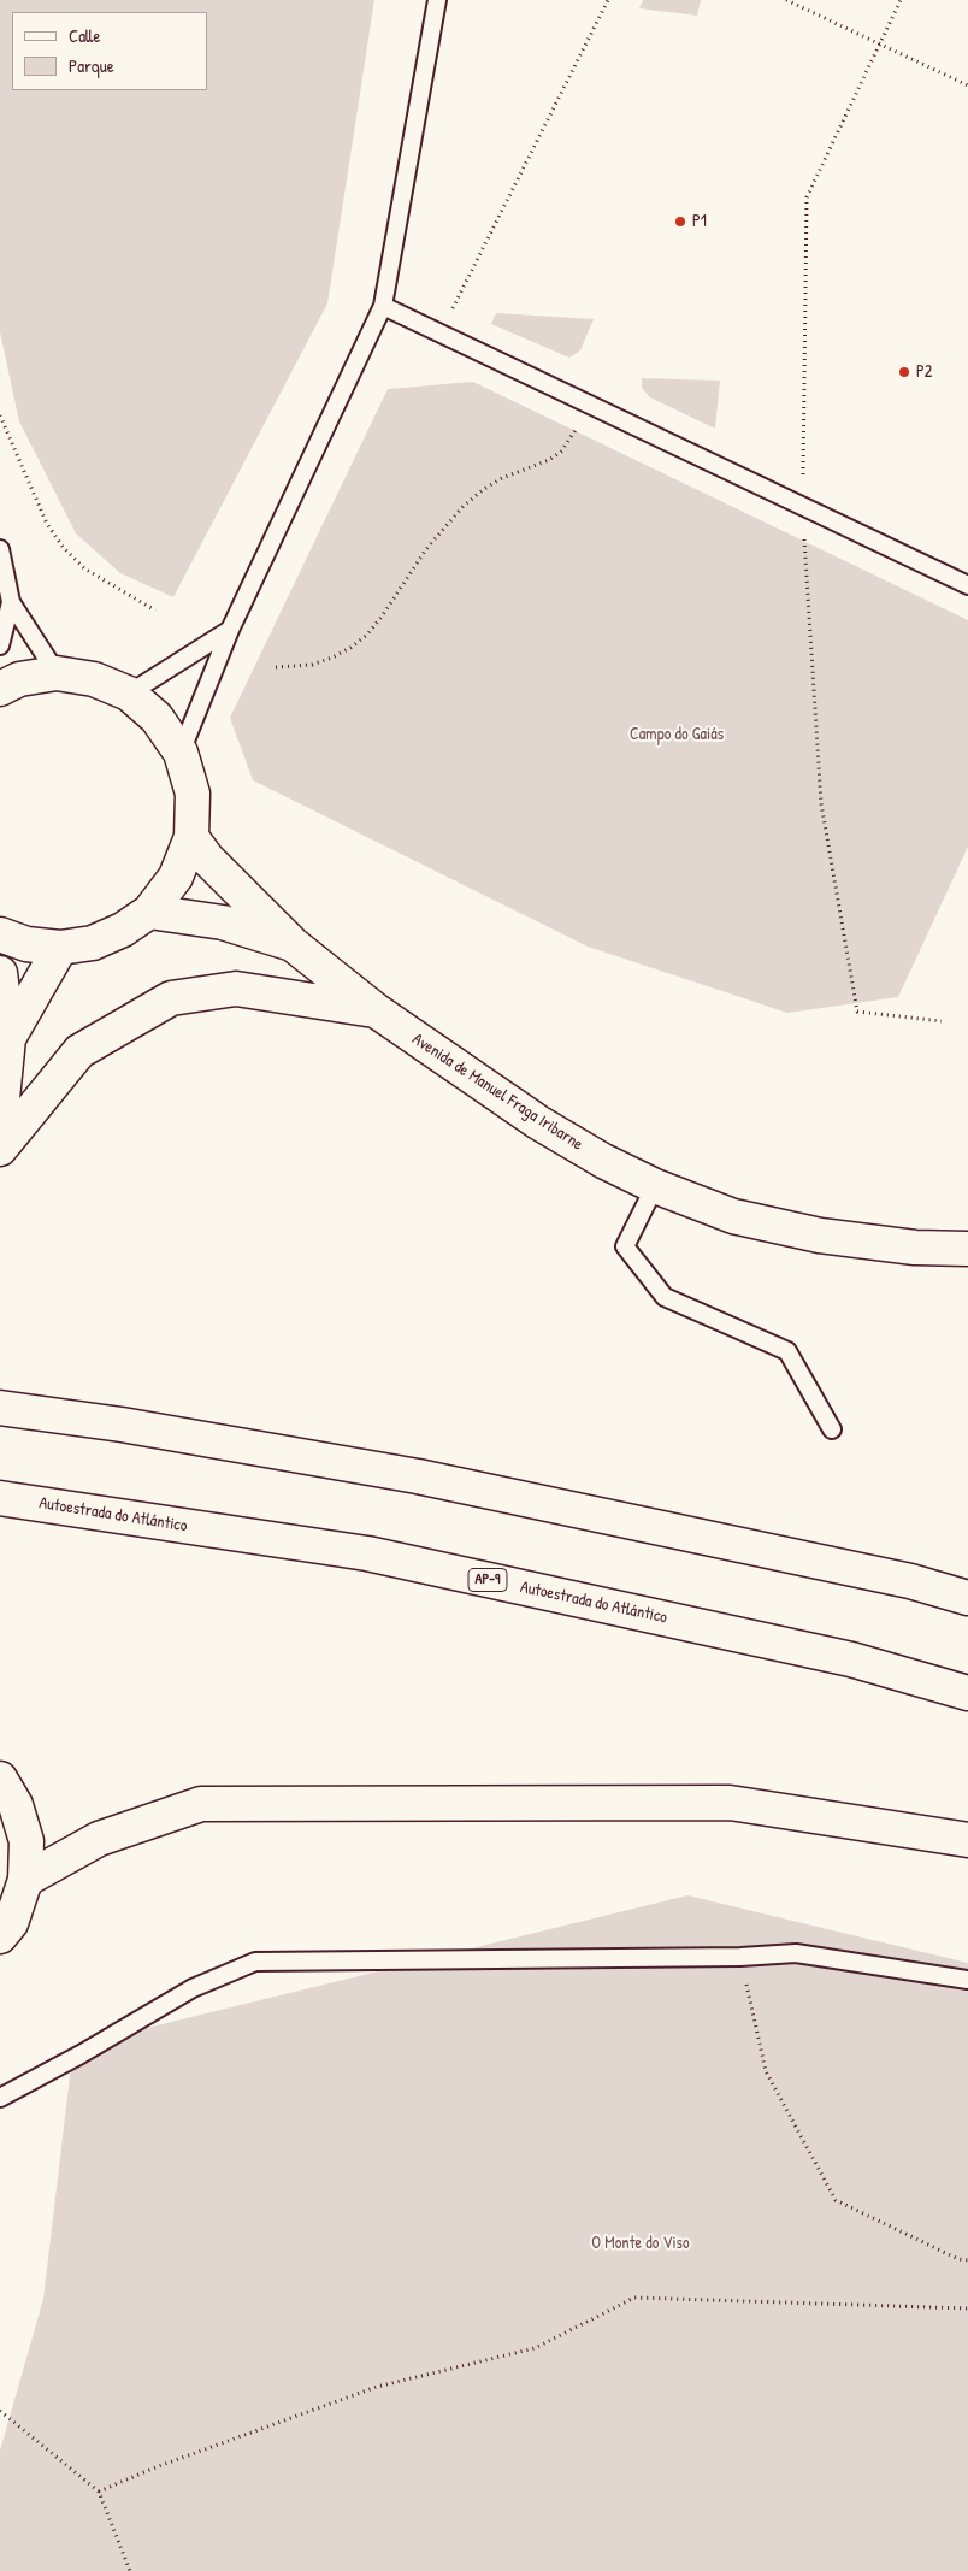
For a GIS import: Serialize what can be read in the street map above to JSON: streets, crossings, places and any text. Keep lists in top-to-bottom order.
{
  "streets": {
    "main road": ["Avenida de Manuel Fraga Iribarne", "Autoestrada do Atlántico", "AP-9"]
  },
  "parks": ["Campo do Gaiás", "O Monte do Viso"],
  "places": ["P1", "P2"],
  "legend": ["Calle", "Parque"]
}
